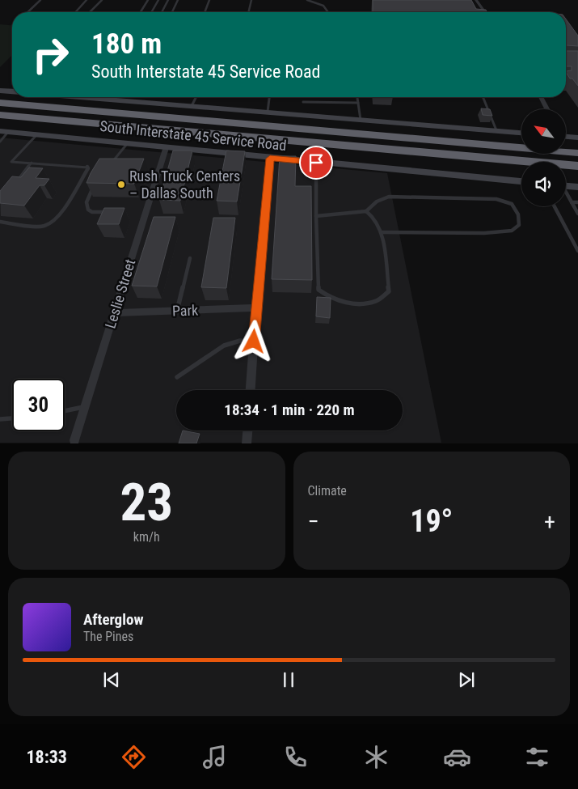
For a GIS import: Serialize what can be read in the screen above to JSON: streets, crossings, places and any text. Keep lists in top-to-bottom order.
{
  "streets": {
    "main road": ["South Interstate 45 Service Road"],
    "street": ["Leslie Street", "Park"]
  },
  "crossings": [
    ["South Interstate 45 Service Road", "Leslie Street"],
    ["Leslie Street", "Park"]
  ],
  "places": ["Rush Truck Centers – Dallas South"],
  "north": "top left",
  "page": {
    "turn": ["180 m", "South Interstate 45 Service Road"],
    "limit": "30",
    "trip": "18:34 · 1 min · 220 m",
    "tile": [
      ["23", "km/h"],
      "Climate"
    ],
    "heat": ["−", "19°", "+"],
    "song": ["Afterglow", "The Pines"],
    "tabs": "18:33"
  }
}
